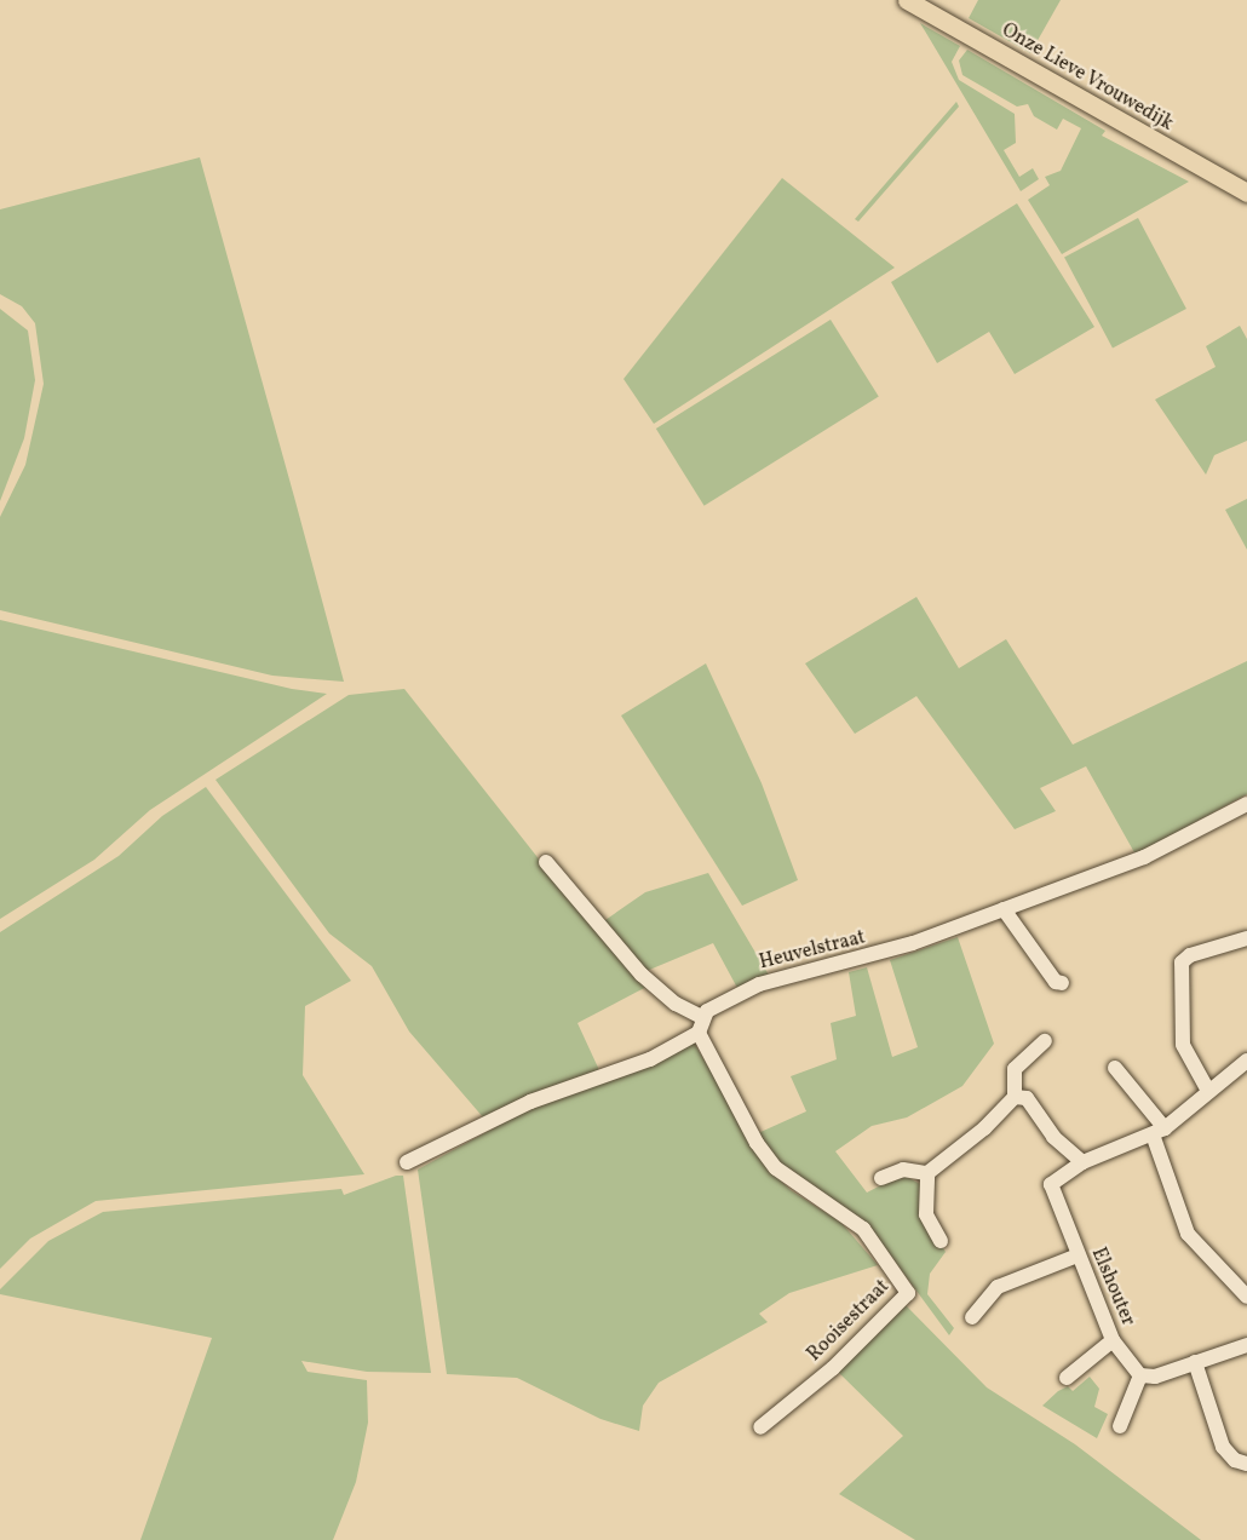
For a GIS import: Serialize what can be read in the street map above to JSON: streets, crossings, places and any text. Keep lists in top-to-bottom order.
{
  "streets": {
    "main road": ["Onze Lieve Vrouwedijk"],
    "street": ["Heuvelstraat", "Elshouter", "Rooisestraat"]
  }
}
